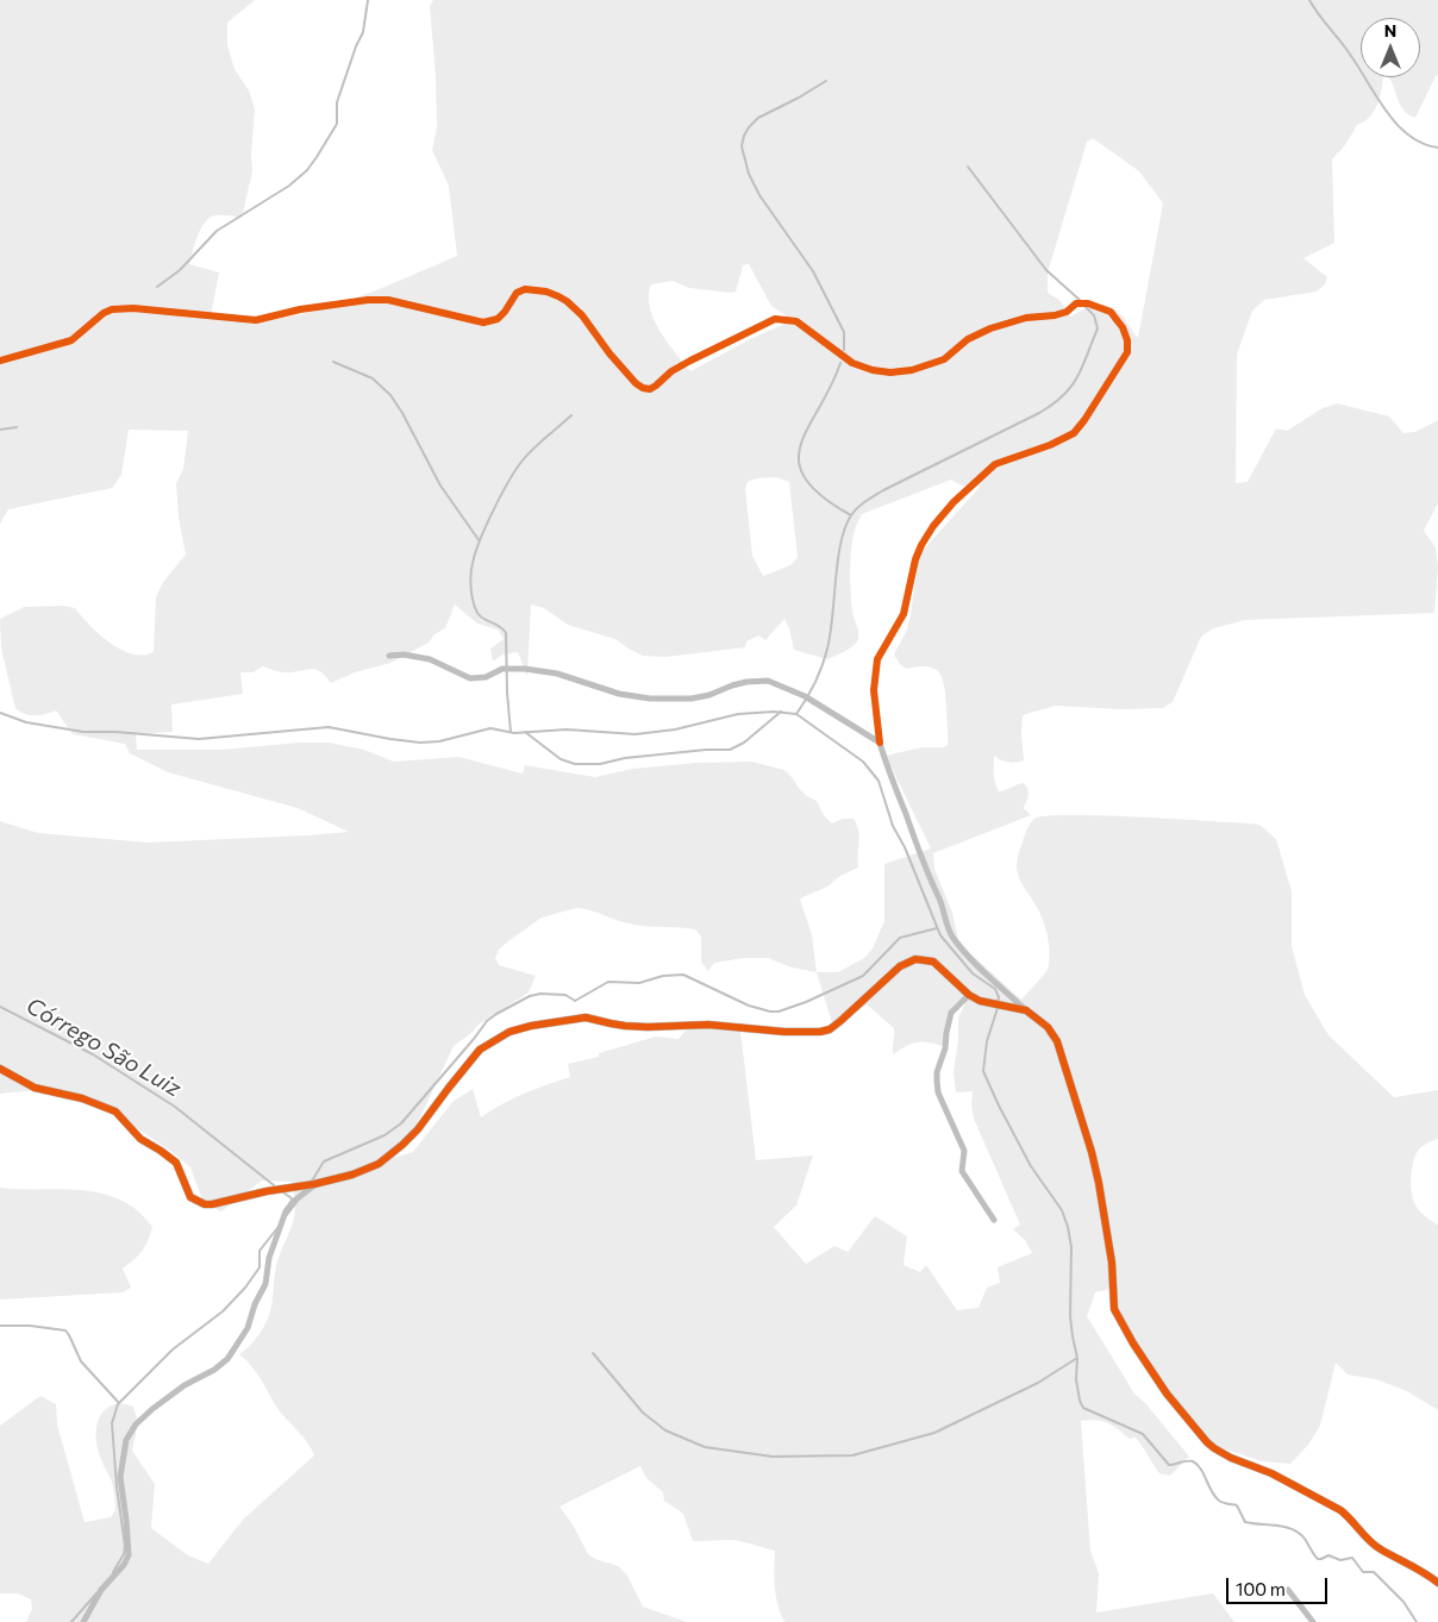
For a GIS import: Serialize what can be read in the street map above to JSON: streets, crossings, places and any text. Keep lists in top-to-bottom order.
{
  "water": ["Córrego São Luiz"],
  "scale_bar": "100 m",
  "north": "top"
}
